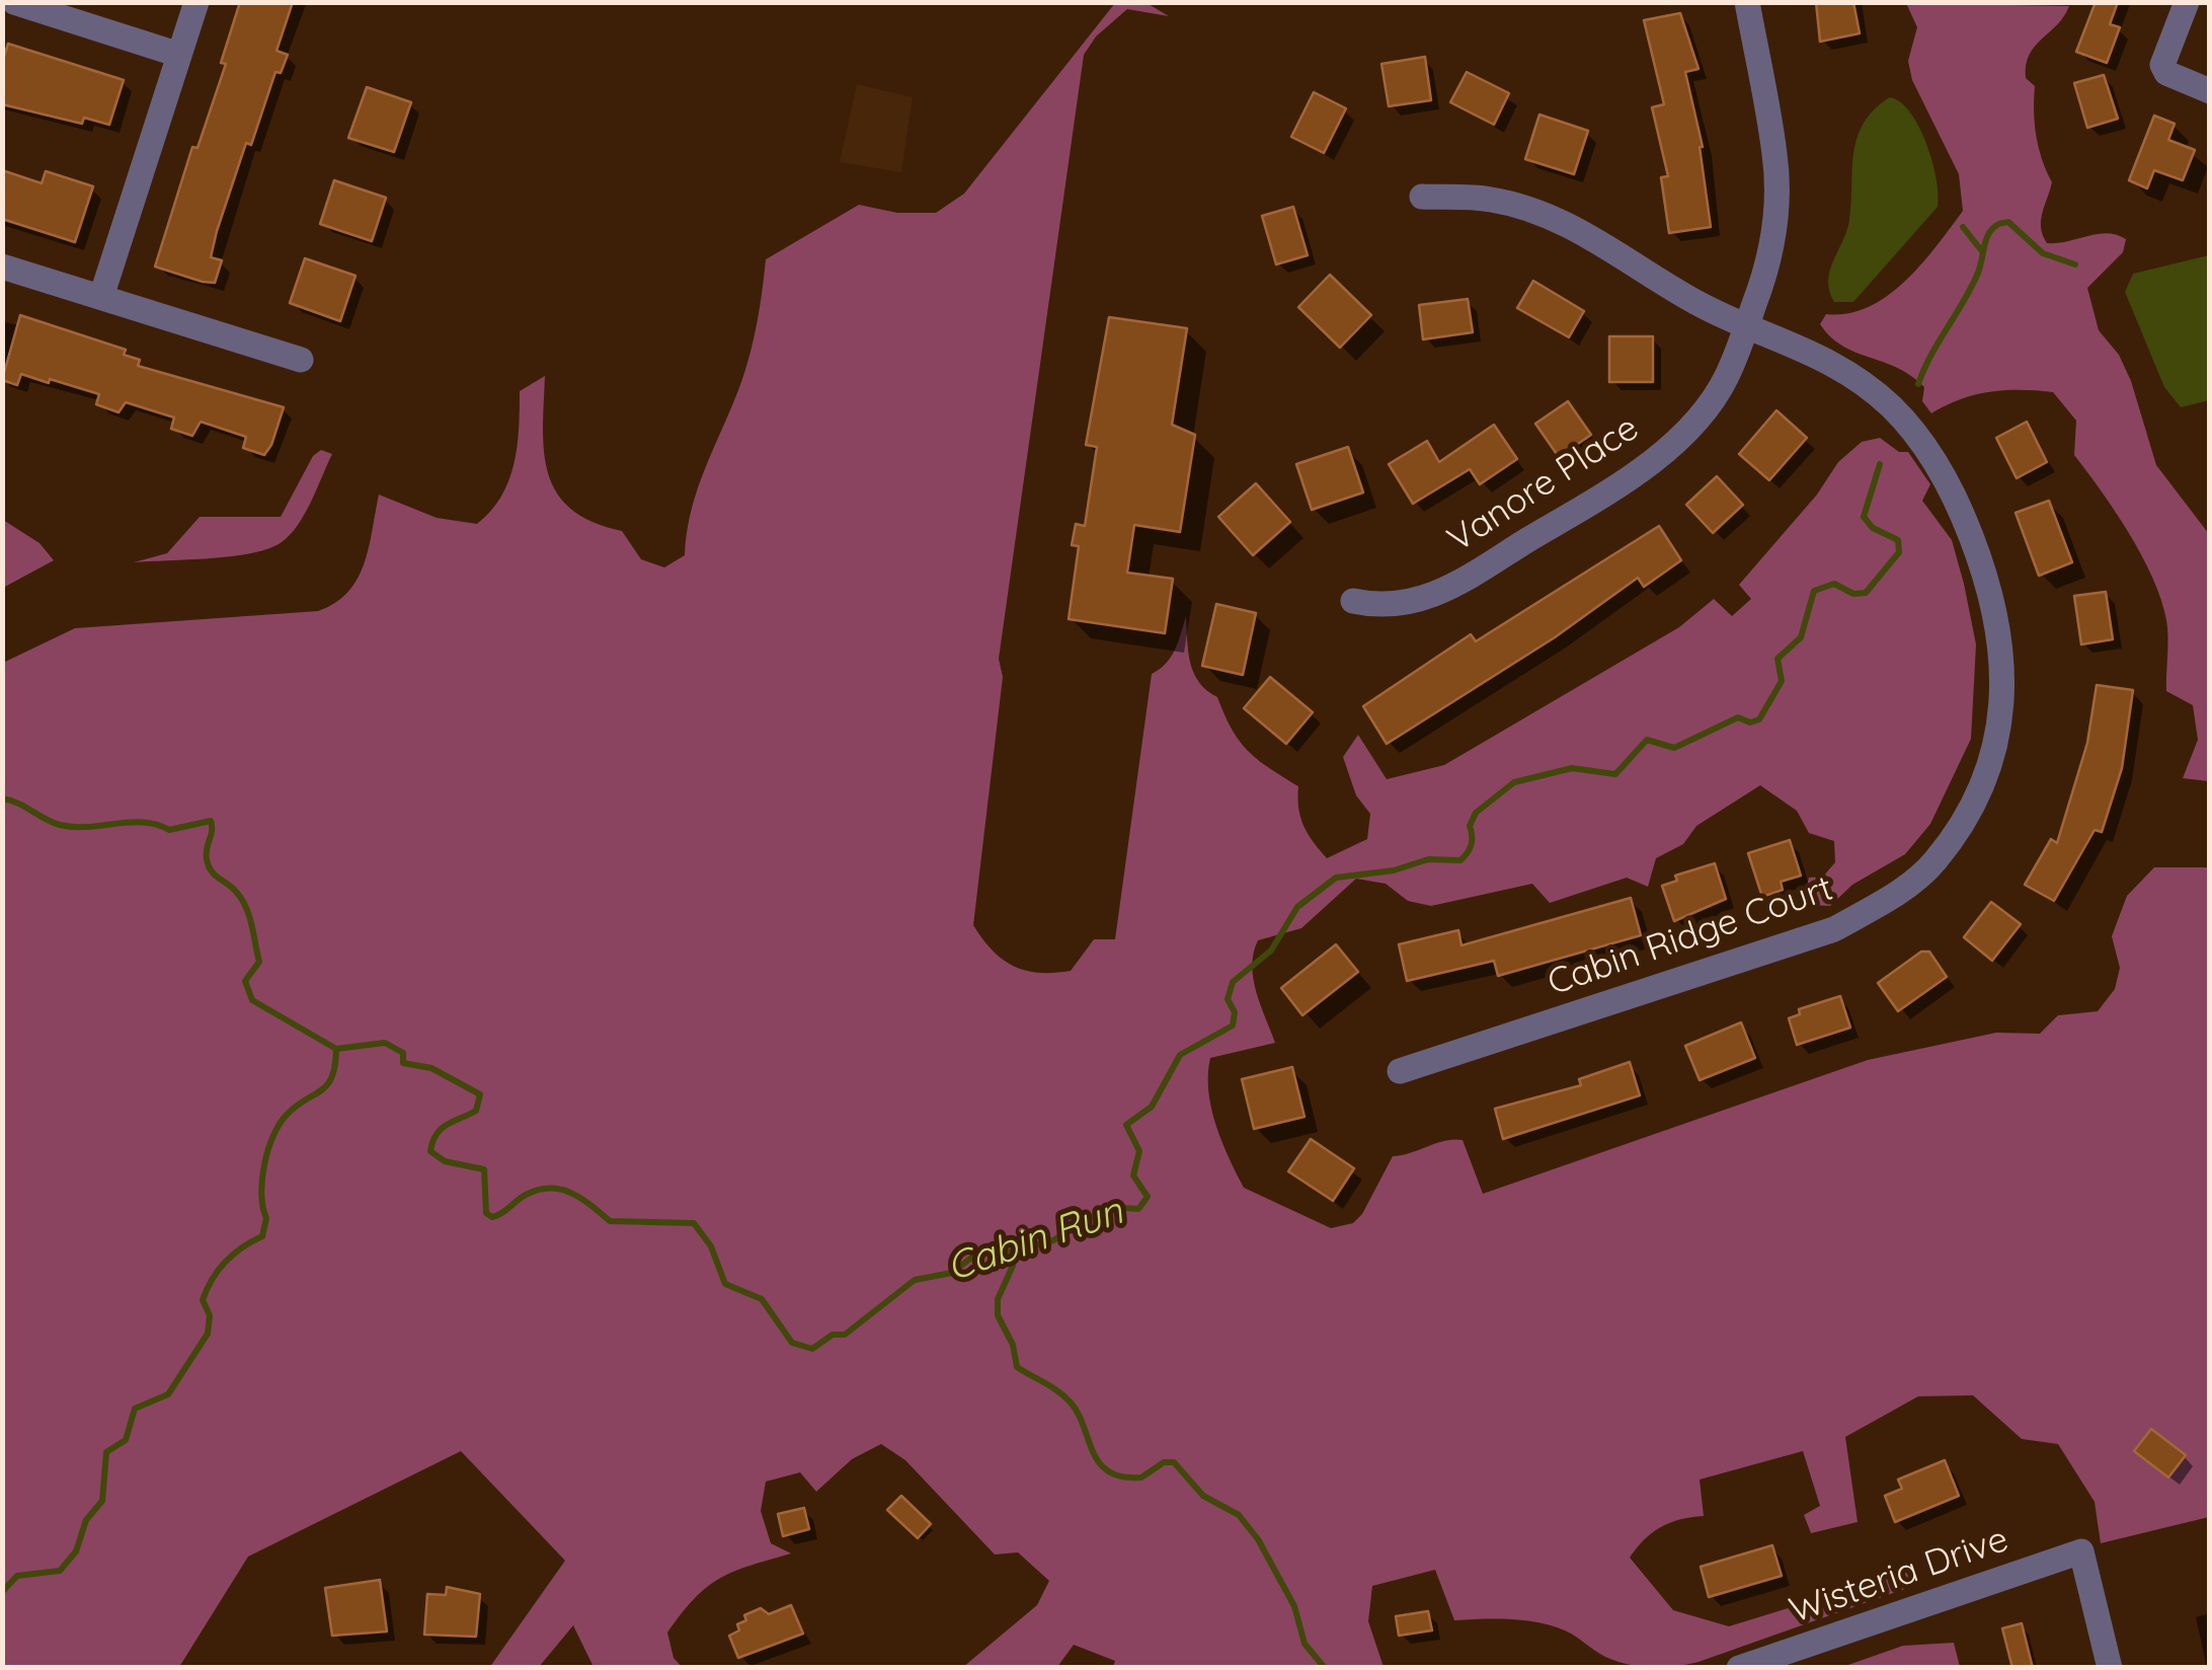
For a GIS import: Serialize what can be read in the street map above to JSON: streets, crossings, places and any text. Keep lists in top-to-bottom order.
{
  "streets": {
    "street": ["Vanore Place", "Cabin Ridge Court", "Wisteria Drive"]
  },
  "crossings": [
    ["Vanore Place", "Cabin Ridge Court"]
  ],
  "water": ["Cabin Run"]
}
